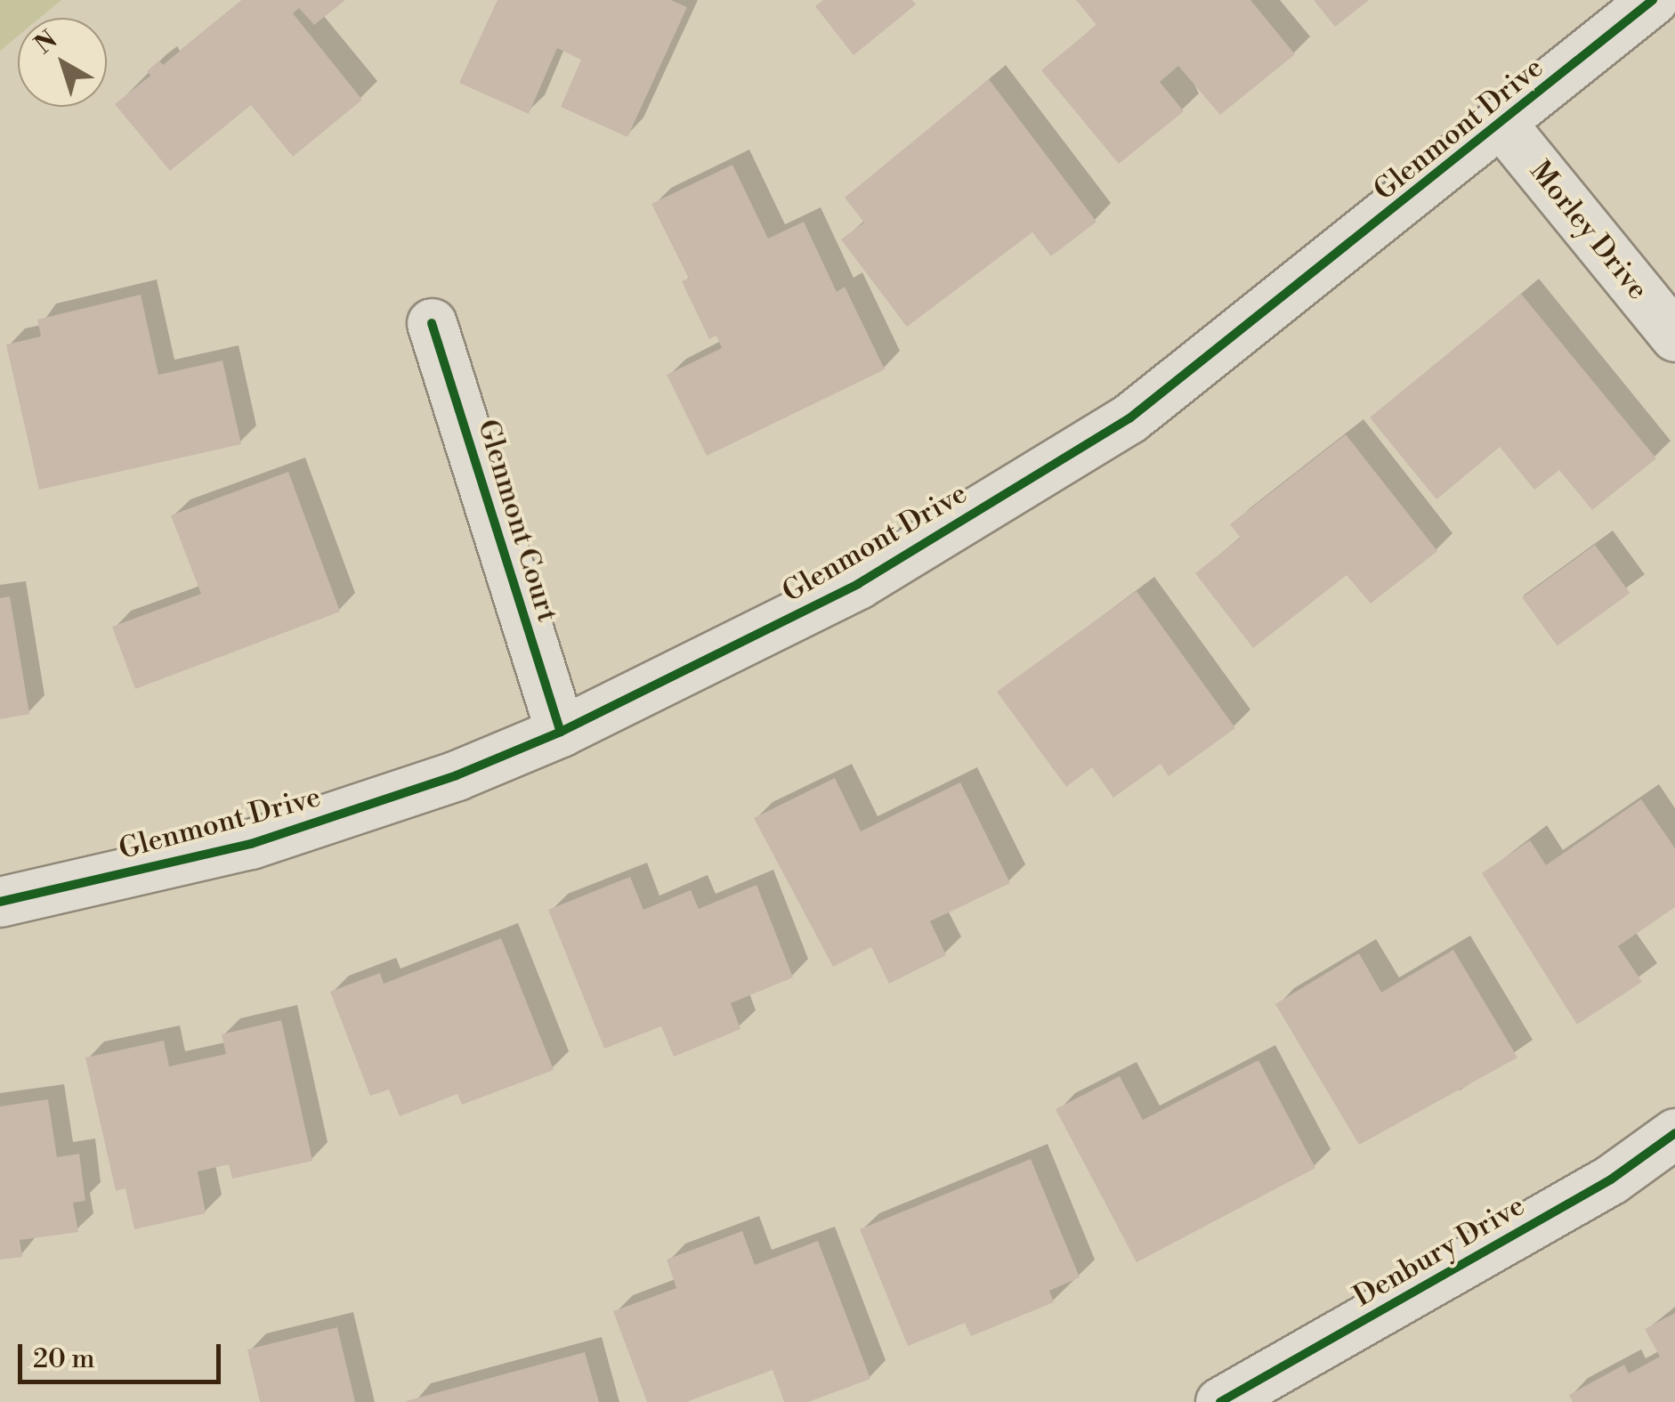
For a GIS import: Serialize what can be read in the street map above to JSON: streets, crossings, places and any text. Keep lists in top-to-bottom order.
{
  "streets": {
    "street": [
      "Glenmont Drive",
      "Morley Drive",
      "Glenmont Court",
      "Denbury Drive"
    ]
  },
  "crossings": [
    ["Glenmont Drive", "Morley Drive"],
    ["Glenmont Drive", "Glenmont Court"]
  ],
  "scale_bar": "20 m",
  "north": "top left"
}
